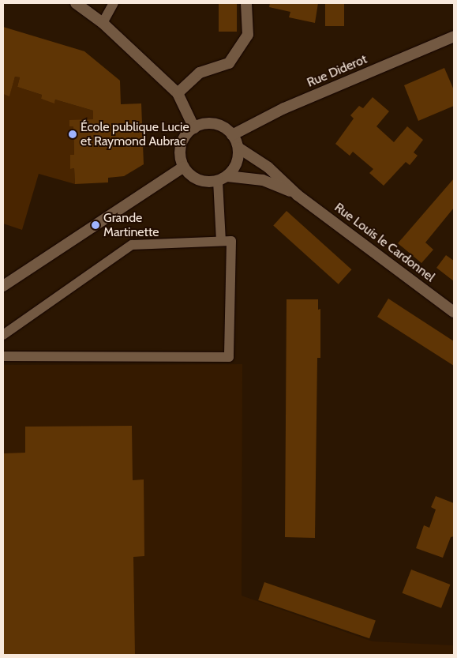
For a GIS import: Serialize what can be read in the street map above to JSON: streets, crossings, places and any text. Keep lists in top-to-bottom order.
{
  "streets": {
    "street": ["Rue Diderot", "Rue Louis le Cardonnel"]
  },
  "crossings": [
    ["Rue Diderot", "Rue Louis le Cardonnel"]
  ],
  "places": ["École publique Lucie et Raymond Aubrac", "Grande Martinette"]
}
